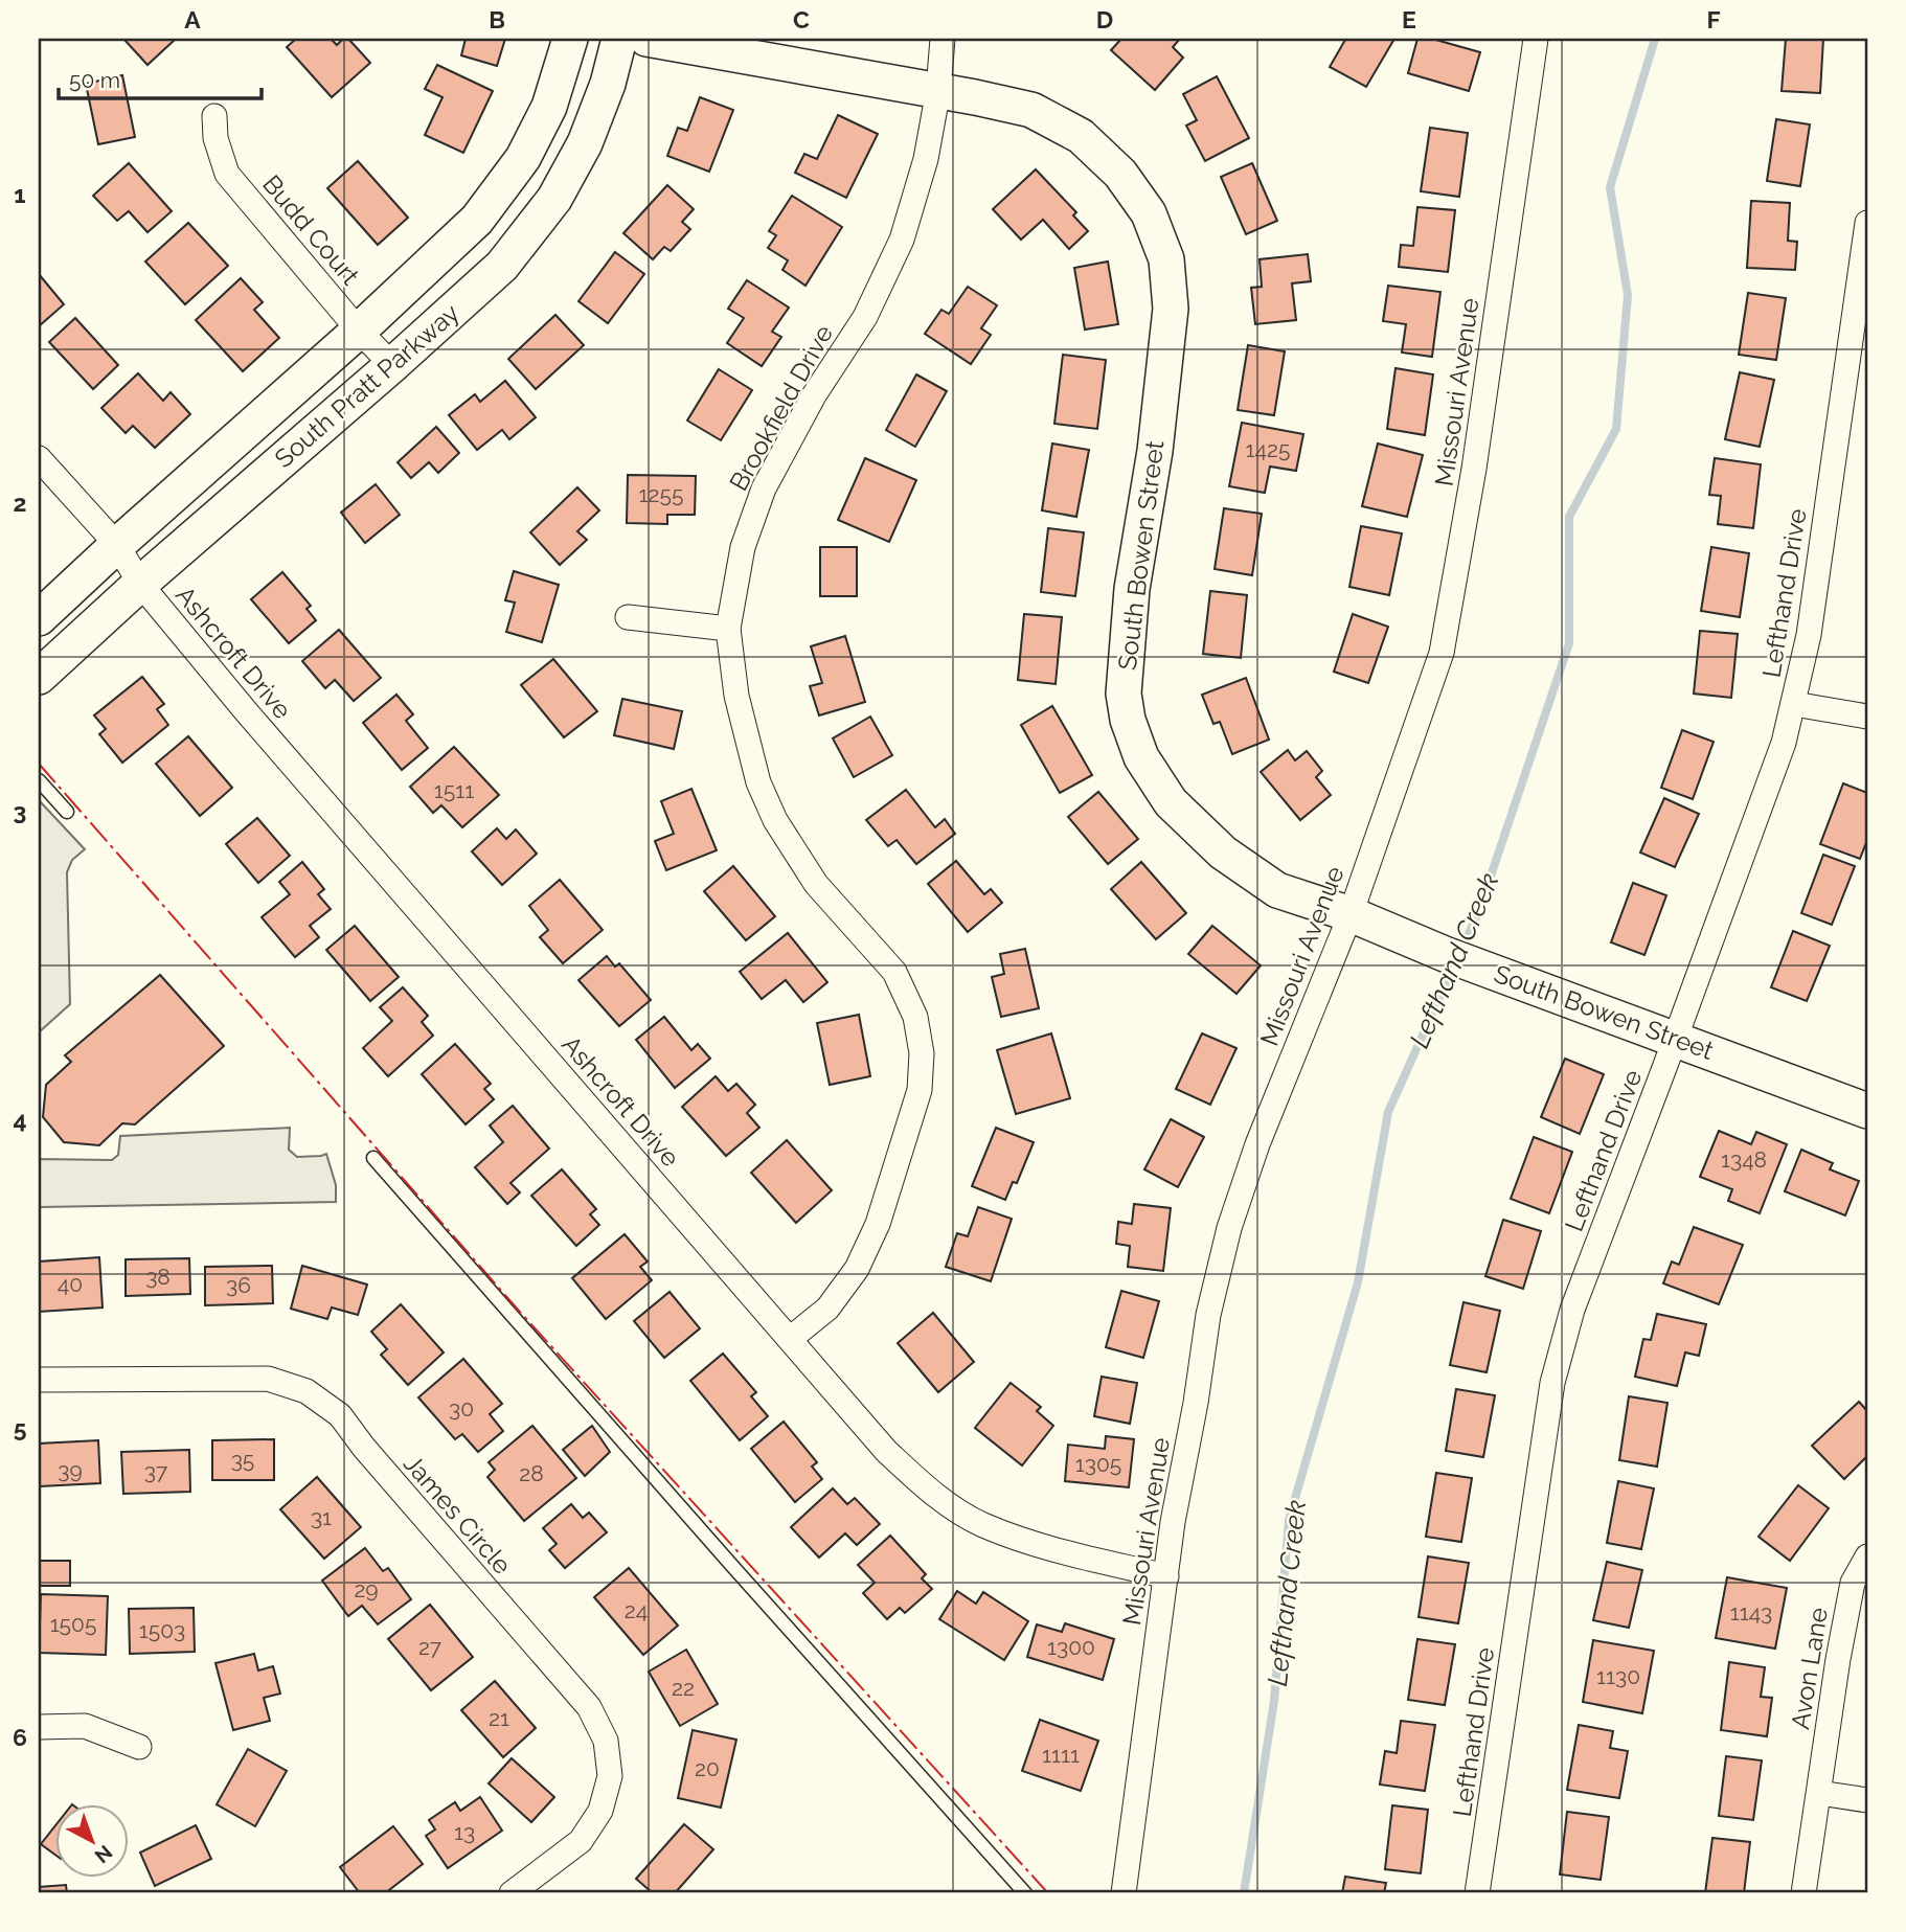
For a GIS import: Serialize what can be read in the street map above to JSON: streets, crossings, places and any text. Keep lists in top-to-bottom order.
{
  "streets": {
    "street": [
      "Budd Court",
      "South Pratt Parkway",
      "Missouri Avenue",
      "Brookfield Drive",
      "South Bowen Street",
      "Lefthand Drive",
      "Ashcroft Drive",
      "James Circle",
      "Avon Lane"
    ]
  },
  "crossings": [
    ["Budd Court", "South Pratt Parkway"],
    ["South Pratt Parkway", "Ashcroft Drive"],
    ["Missouri Avenue", "South Bowen Street"],
    ["Missouri Avenue", "Ashcroft Drive"],
    ["Brookfield Drive", "South Bowen Street"],
    ["Brookfield Drive", "Ashcroft Drive"],
    ["South Bowen Street", "Lefthand Drive"]
  ],
  "water": ["Lefthand Creek"],
  "house_numbers": [
    "1425",
    "1255",
    "1511",
    "1348",
    "38",
    "40",
    "36",
    "30",
    "35",
    "1305",
    "39",
    "37",
    "28",
    "31",
    "29",
    "24",
    "1143",
    "1505",
    "1503",
    "27",
    "1300",
    "1130",
    "22",
    "21",
    "1111",
    "20",
    "13"
  ],
  "scale_bar": "50 m",
  "north": "bottom right",
  "grid": {
    "columns": [
      "A",
      "B",
      "C",
      "D",
      "E",
      "F"
    ],
    "rows": [
      "1",
      "2",
      "3",
      "4",
      "5",
      "6"
    ]
  }
}
